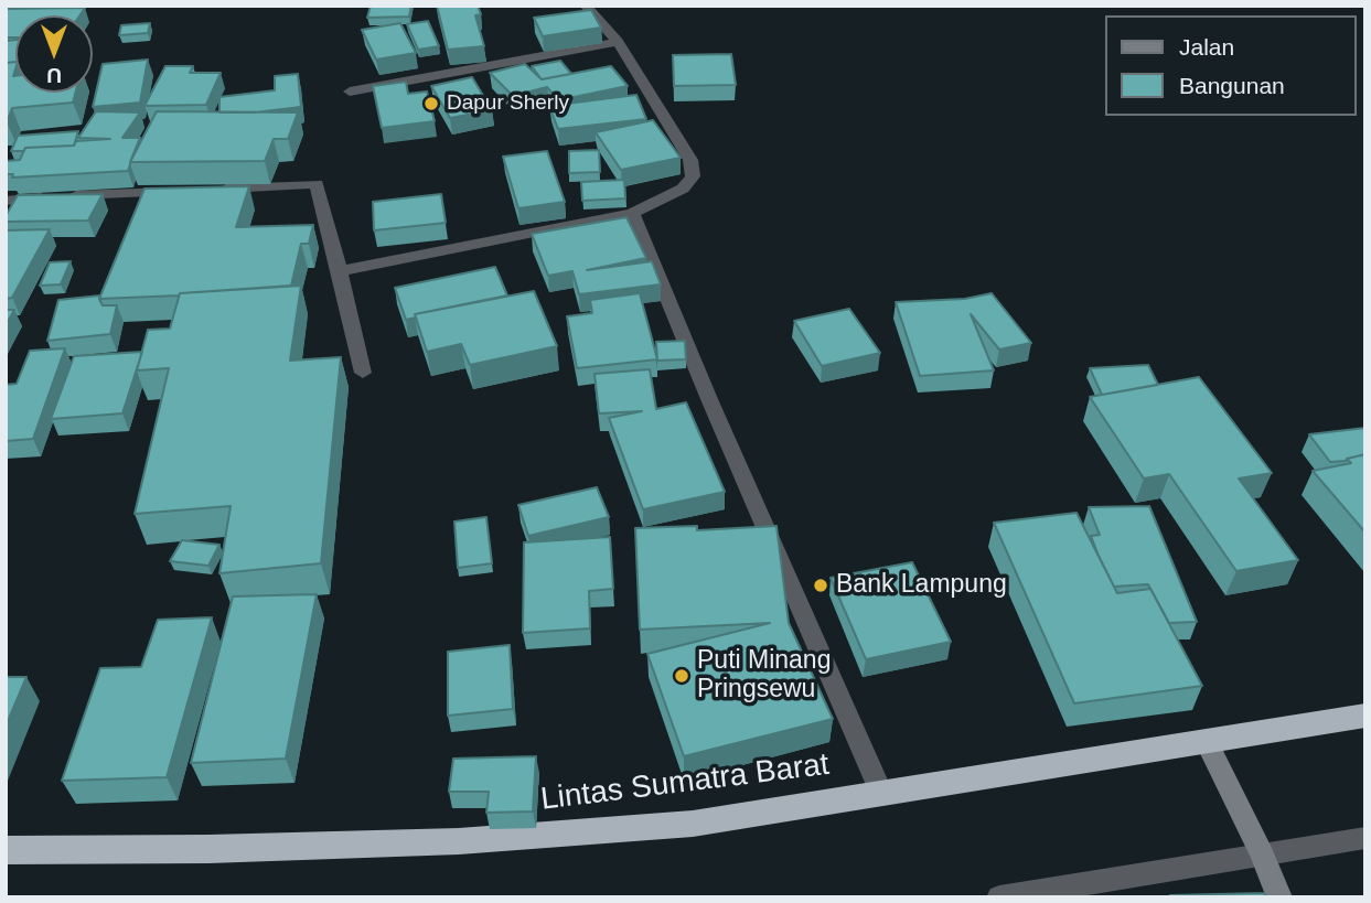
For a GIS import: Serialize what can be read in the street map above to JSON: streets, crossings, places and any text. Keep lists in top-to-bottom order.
{
  "streets": {
    "highway": ["Lintas Sumatra Barat"]
  },
  "places": ["Dapur Sherly", "Bank Lampung", "Puti Minang Pringsewu"],
  "legend": ["Jalan", "Bangunan"],
  "north": "bottom"
}
